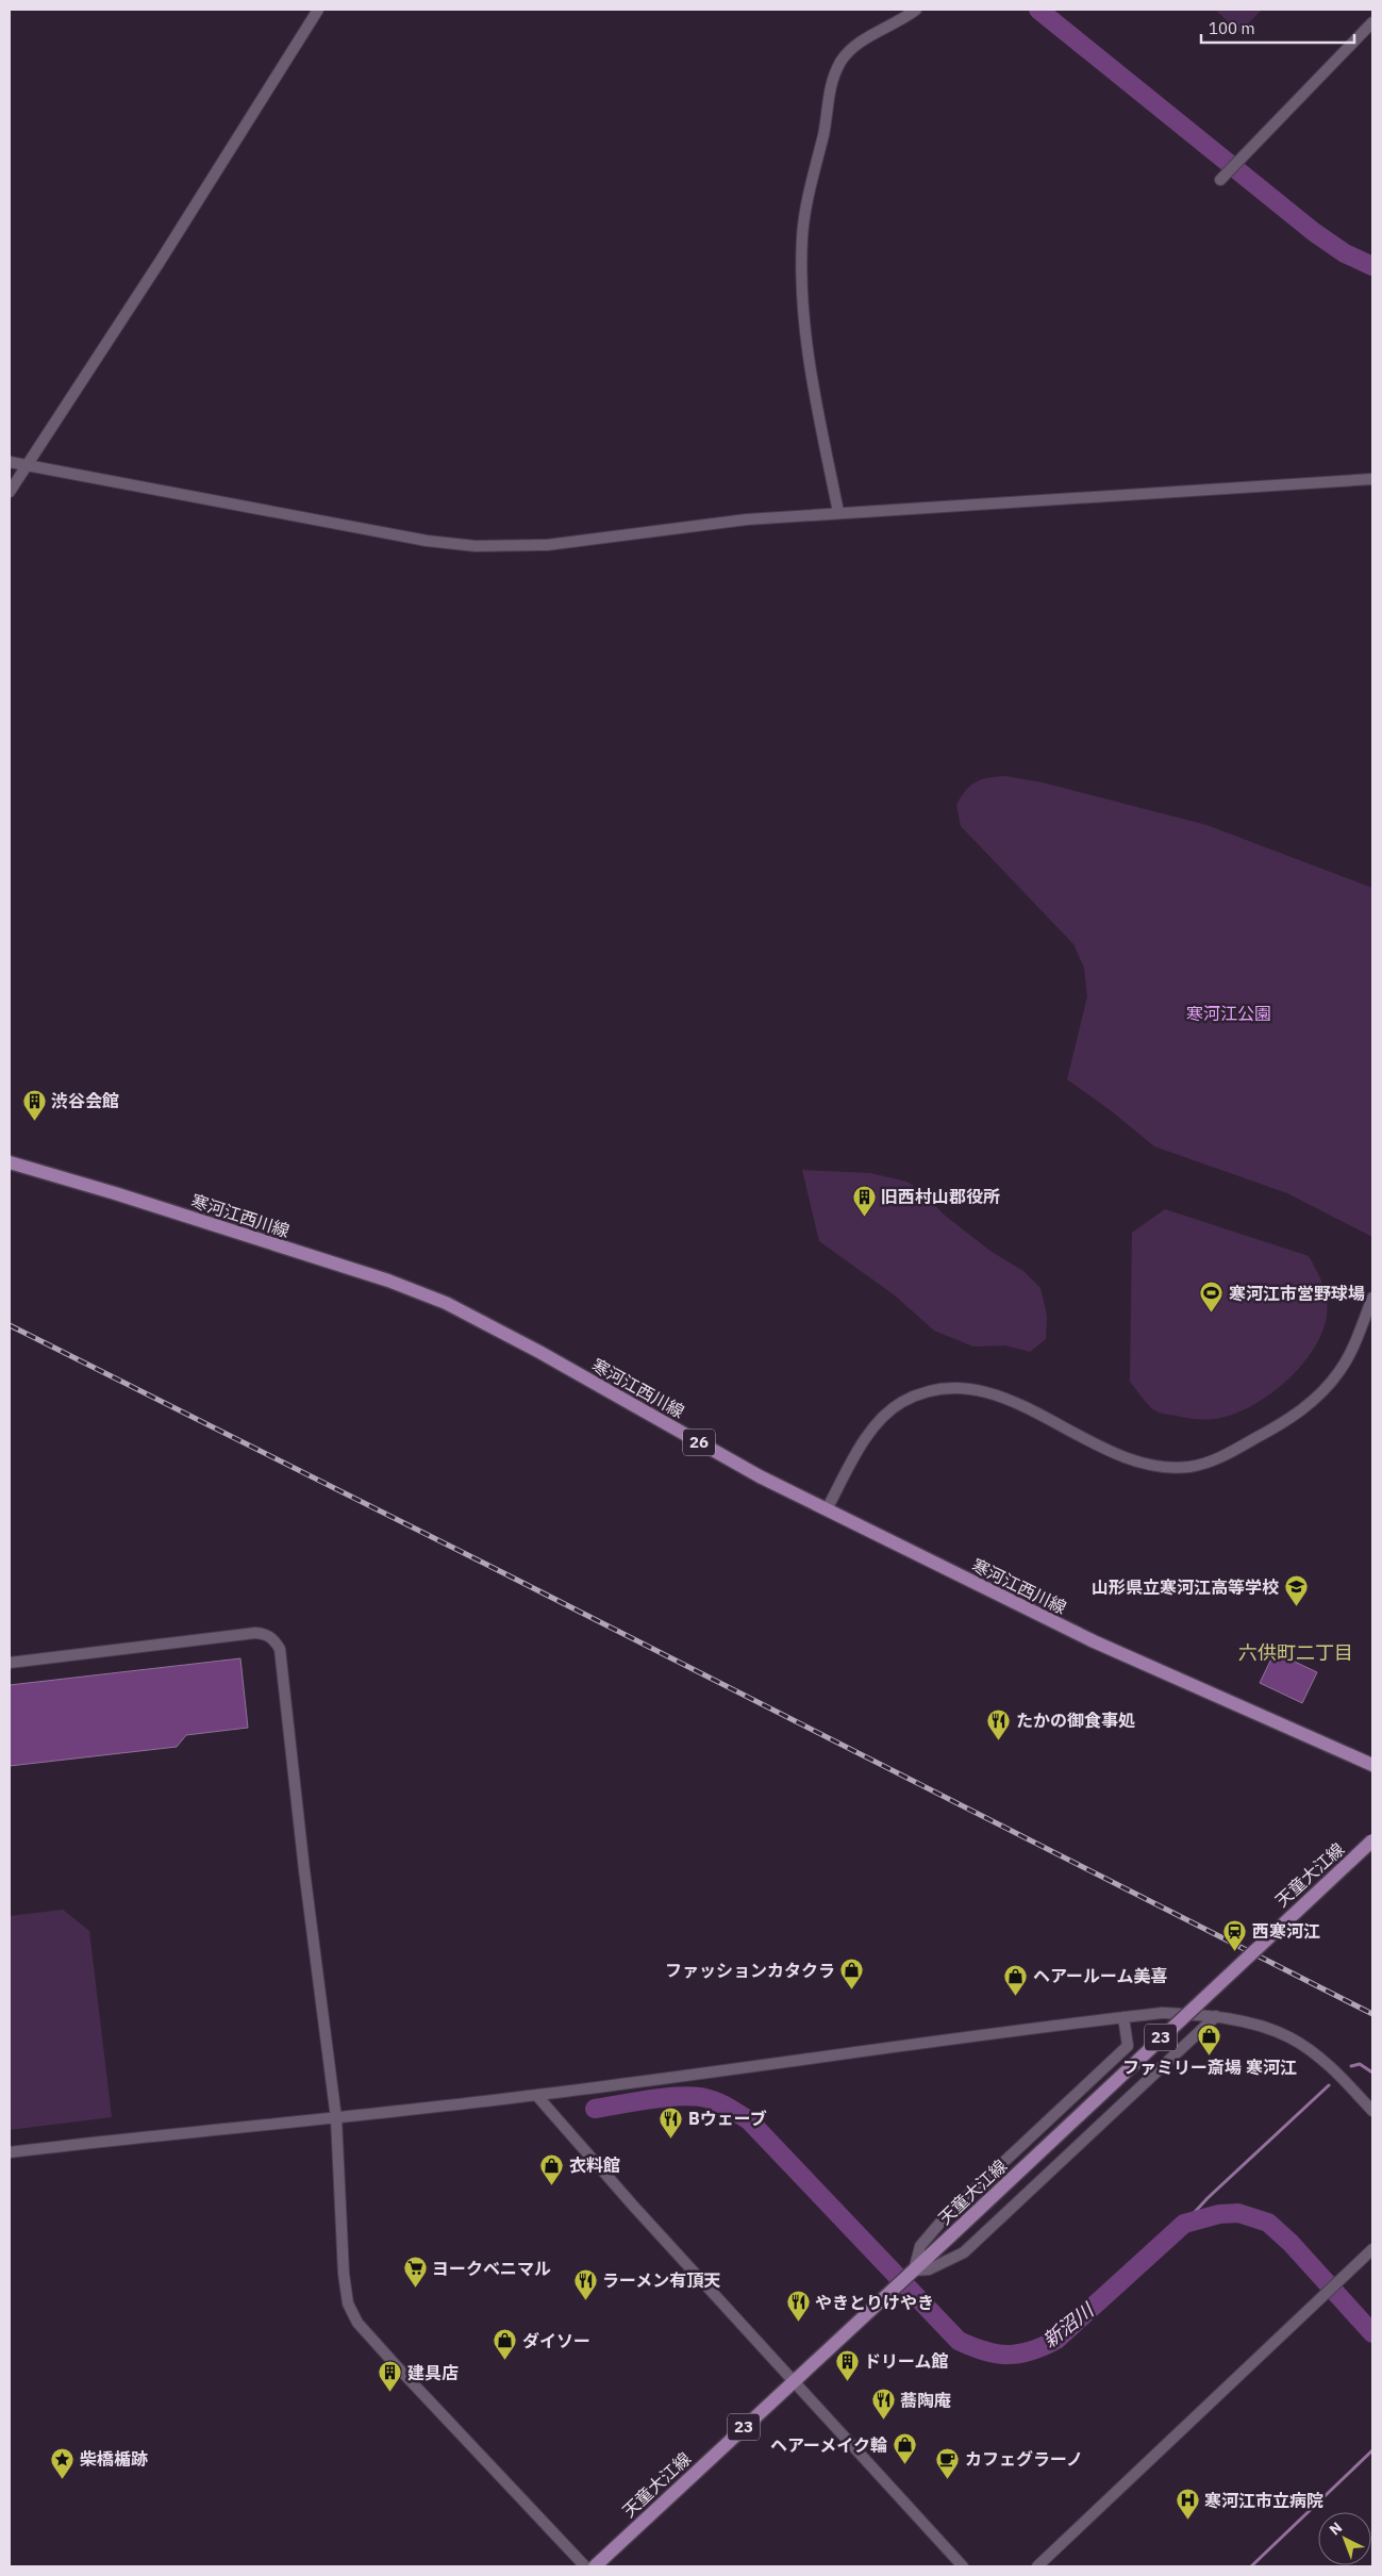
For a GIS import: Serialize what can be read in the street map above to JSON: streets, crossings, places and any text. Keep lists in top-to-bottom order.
{
  "streets": {
    "main road": [
      "寒河江西川線",
      "26",
      "天童大江線",
      "23"
    ]
  },
  "districts": ["六供町二丁目"],
  "water": ["新沼川"],
  "parks": ["寒河江公園"],
  "places": {
    "building": [
      "渋谷会館",
      "旧西村山郡役所",
      "ドリーム館",
      "建具店"
    ],
    "sports": ["寒河江市営野球場"],
    "school or university": ["山形県立寒河江高等学校"],
    "restaurant": [
      "たかの御食事処",
      "Bウェーブ",
      "ラーメン有頂天",
      "やきとりけやき",
      "蕎陶庵"
    ],
    "station": ["西寒河江"],
    "shop": [
      "ファッションカタクラ",
      "ヘアールーム美喜",
      "ファミリー斎場 寒河江",
      "衣料館",
      "ダイソー",
      "ヘアーメイク輪"
    ],
    "supermarket": ["ヨークベニマル"],
    "place": ["柴橋楯跡"],
    "cafe": ["カフェグラーノ"],
    "hospital": ["寒河江市立病院"]
  },
  "scale_bar": "100 m",
  "north": "top left"
}
